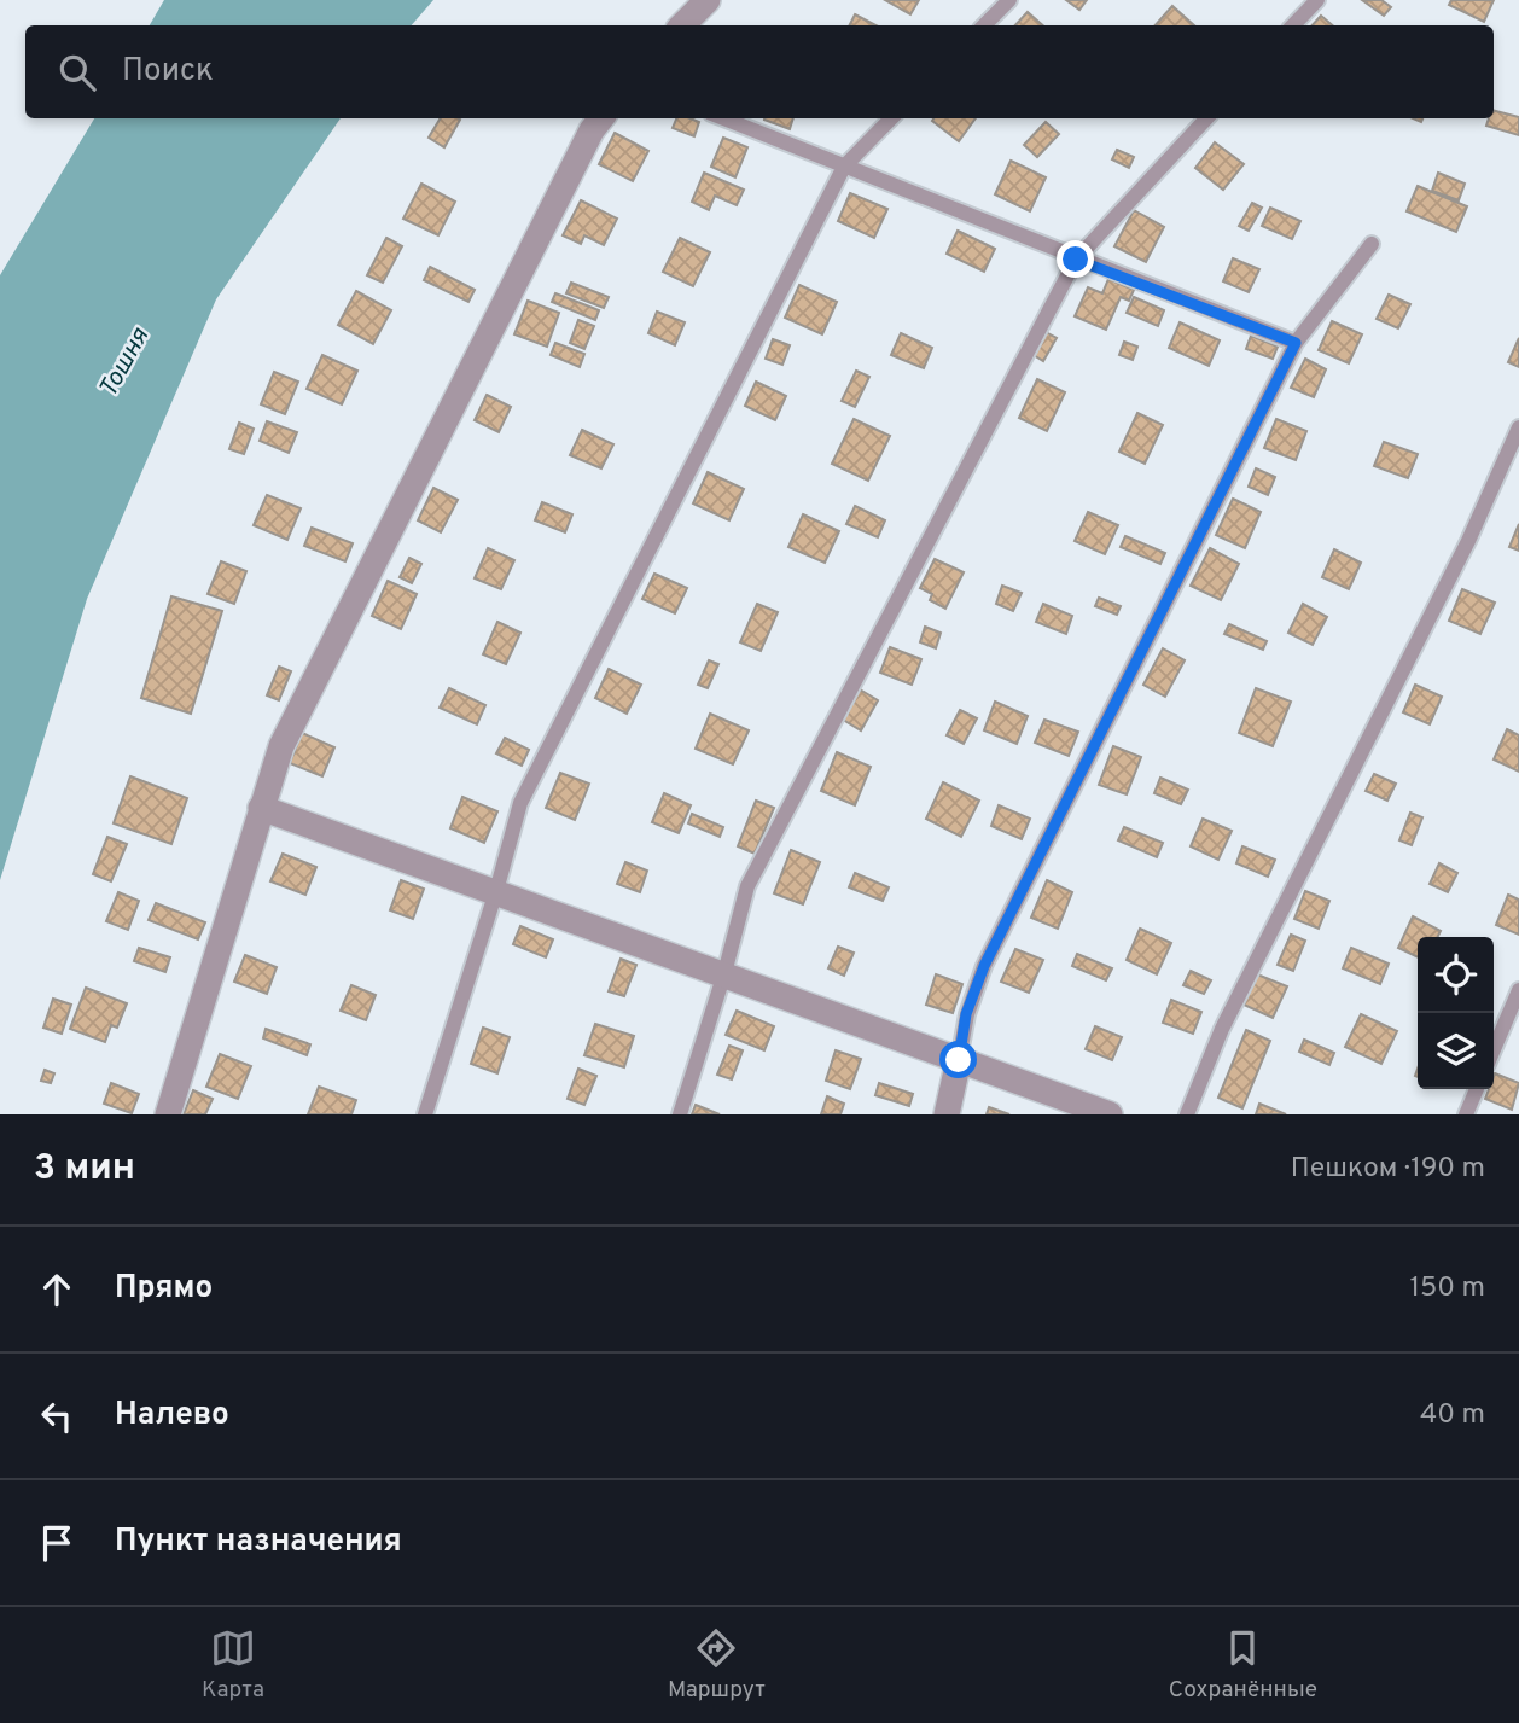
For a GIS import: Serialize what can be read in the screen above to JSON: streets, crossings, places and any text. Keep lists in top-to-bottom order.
{
  "water": ["Тошня"],
  "page": {
    "search": "Поиск",
    "heading": ["3 мин", "Пешком · 190 m"],
    "list": [
      ["Прямо", "150 m"],
      ["Налево", "40 m"],
      "Пункт назначения"
    ],
    "nav": ["Карта", "Маршрут", "Сохранённые"]
  }
}
